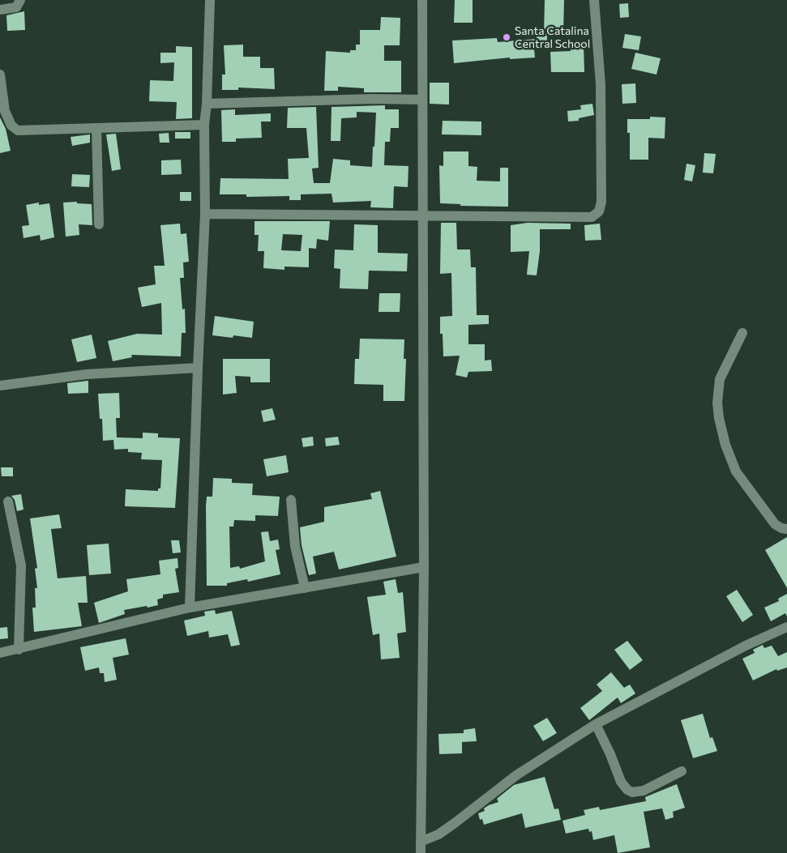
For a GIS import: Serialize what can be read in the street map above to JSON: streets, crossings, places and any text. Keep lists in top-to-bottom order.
{
  "places": ["Santa Catalina Central School"]
}
